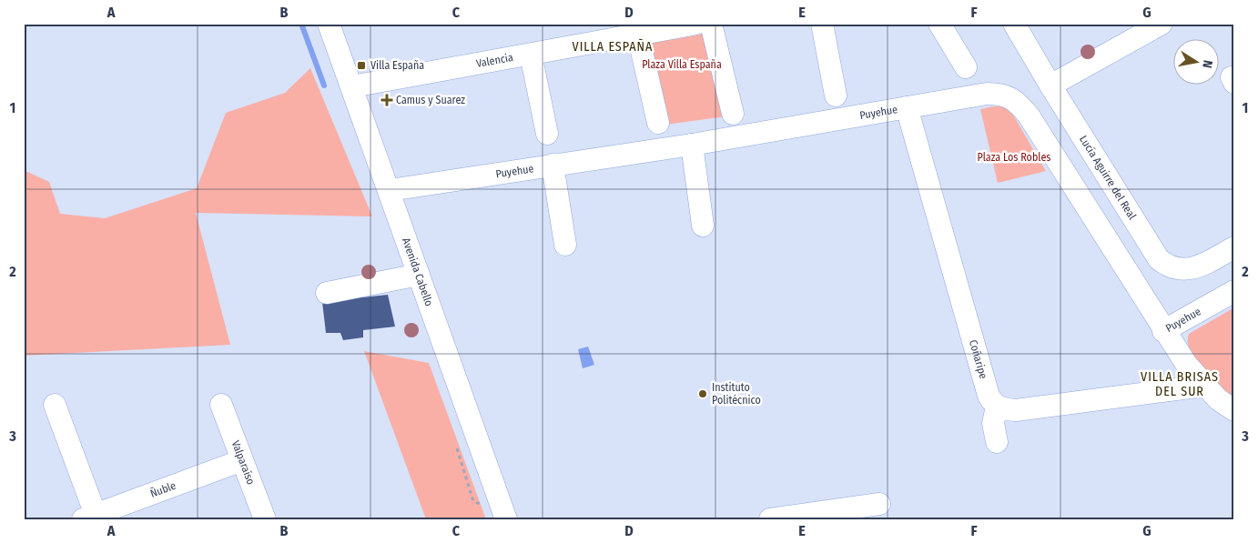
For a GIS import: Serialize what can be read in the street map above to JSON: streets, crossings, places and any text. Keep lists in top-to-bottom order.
{
  "streets": {
    "street": [
      "Valencia",
      "Puyehue",
      "Lucía Aguirre del Real",
      "Avenida Cabello",
      "Coñaripe",
      "Valparaíso",
      "Ñuble"
    ]
  },
  "crossings": [
    ["Valencia", "Avenida Cabello"],
    ["Puyehue", "Avenida Cabello"],
    ["Puyehue", "Coñaripe"],
    ["Valparaíso", "Ñuble"]
  ],
  "districts": ["VILLA ESPAÑA", "VILLA BRISAS DEL SUR"],
  "parks": ["Plaza Villa España", "Plaza Los Robles"],
  "places": {
    "transit": ["Villa España"],
    "health": ["Camus y Suarez"],
    "other": ["Instituto Politécnico"]
  },
  "north": "right",
  "grid": {
    "columns": [
      "A",
      "B",
      "C",
      "D",
      "E",
      "F",
      "G"
    ],
    "rows": ["1", "2", "3"]
  }
}
